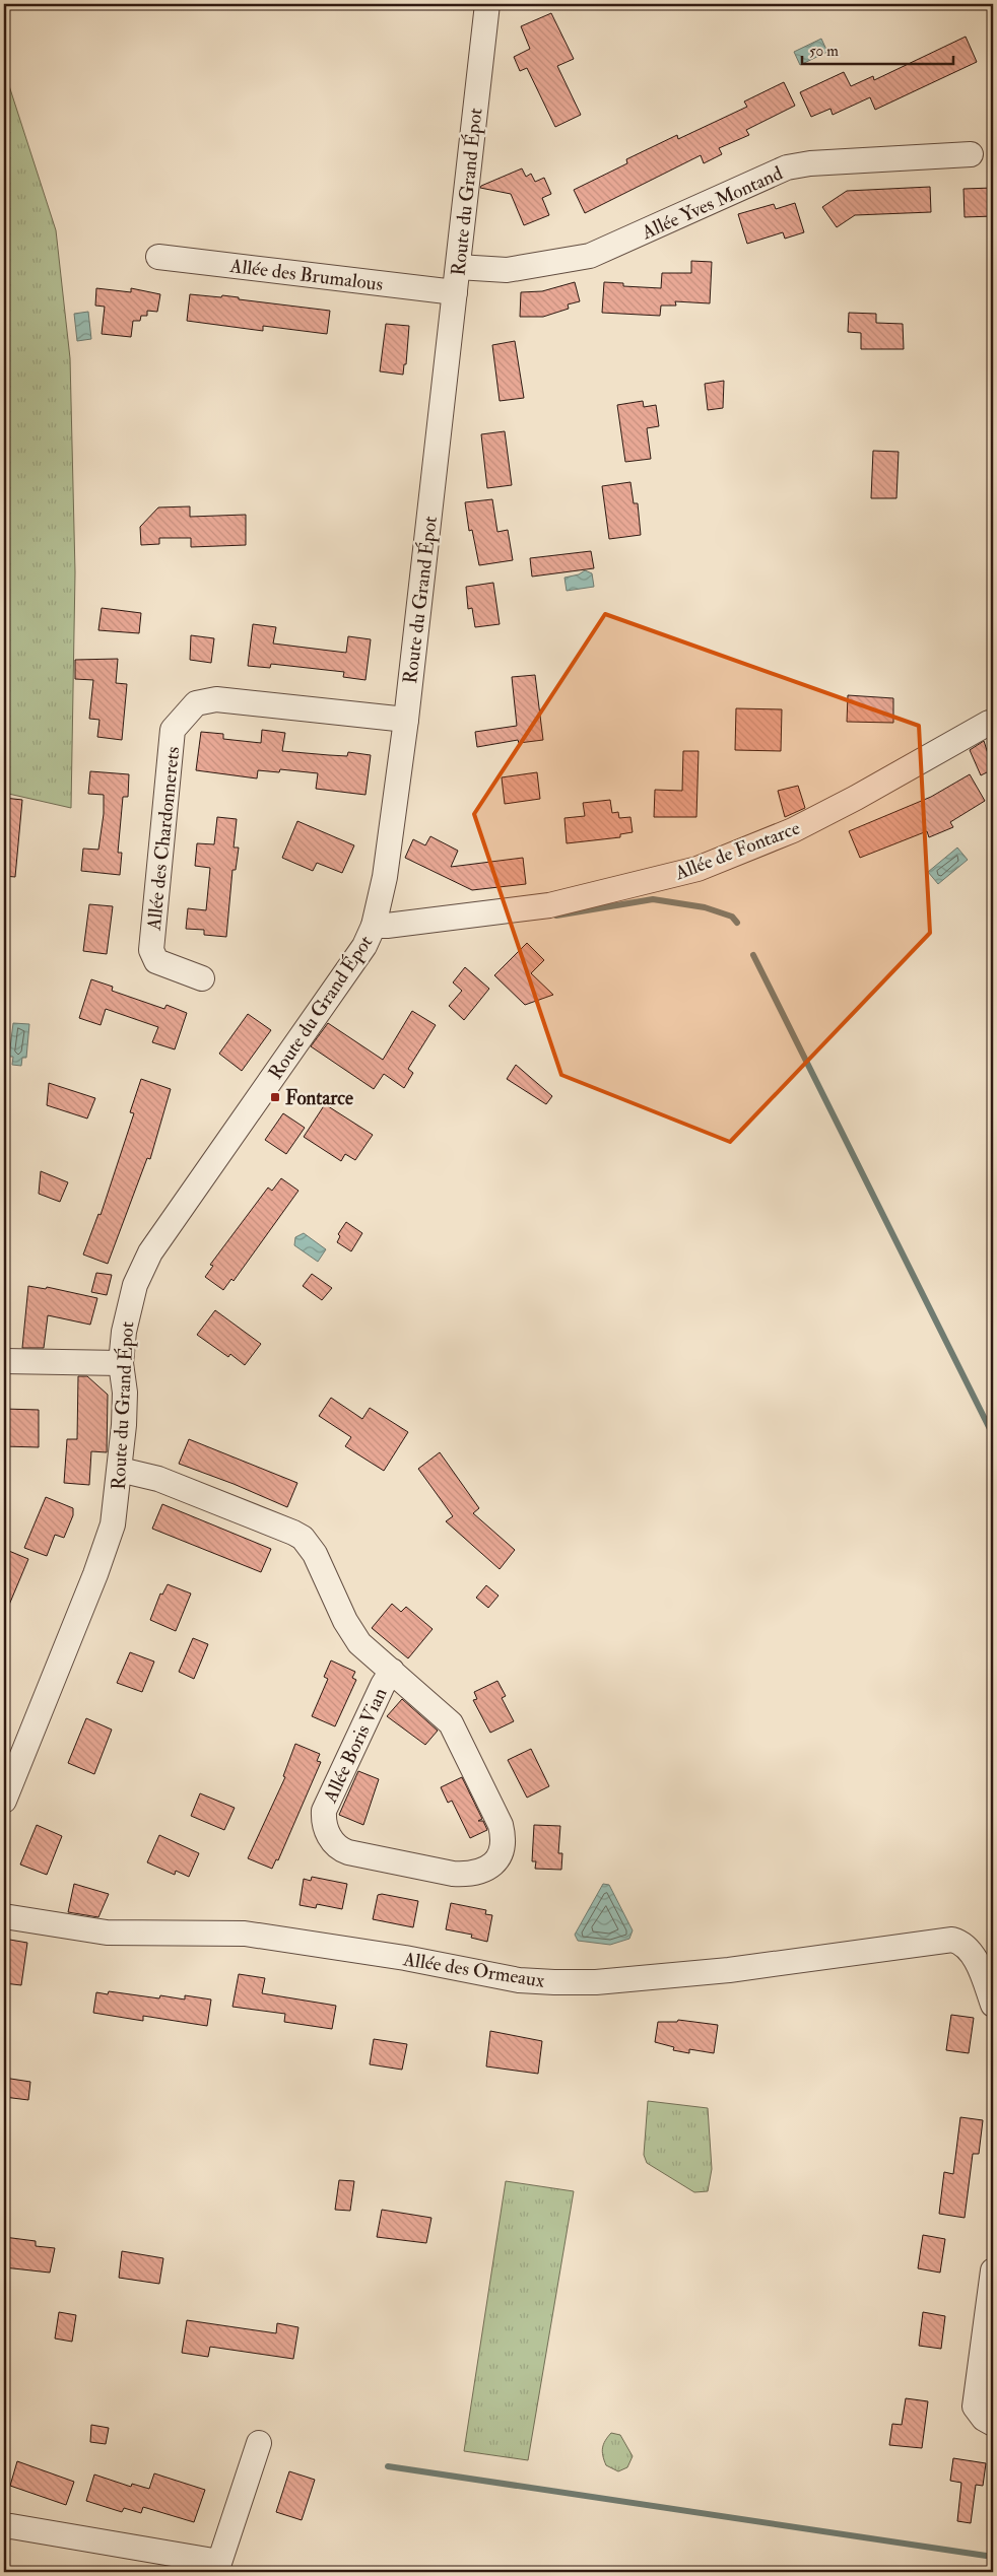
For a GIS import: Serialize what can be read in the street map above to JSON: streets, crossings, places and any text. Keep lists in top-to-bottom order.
{
  "streets": {
    "street": [
      "Route du Grand Épot",
      "Allée Yves Montand",
      "Allée des Brumalous",
      "Allée des Chardonnerets",
      "Allée de Fontarce",
      "Allée Boris Vian",
      "Allée des Ormeaux"
    ]
  },
  "crossings": [
    ["Route du Grand Épot", "Allée Yves Montand"],
    ["Route du Grand Épot", "Allée des Brumalous"],
    ["Route du Grand Épot", "Allée des Chardonnerets"],
    ["Route du Grand Épot", "Allée de Fontarce"],
    ["Route du Grand Épot", "Allée Boris Vian"]
  ],
  "places": {
    "transit": ["Fontarce"]
  },
  "scale_bar": "50 m"
}
